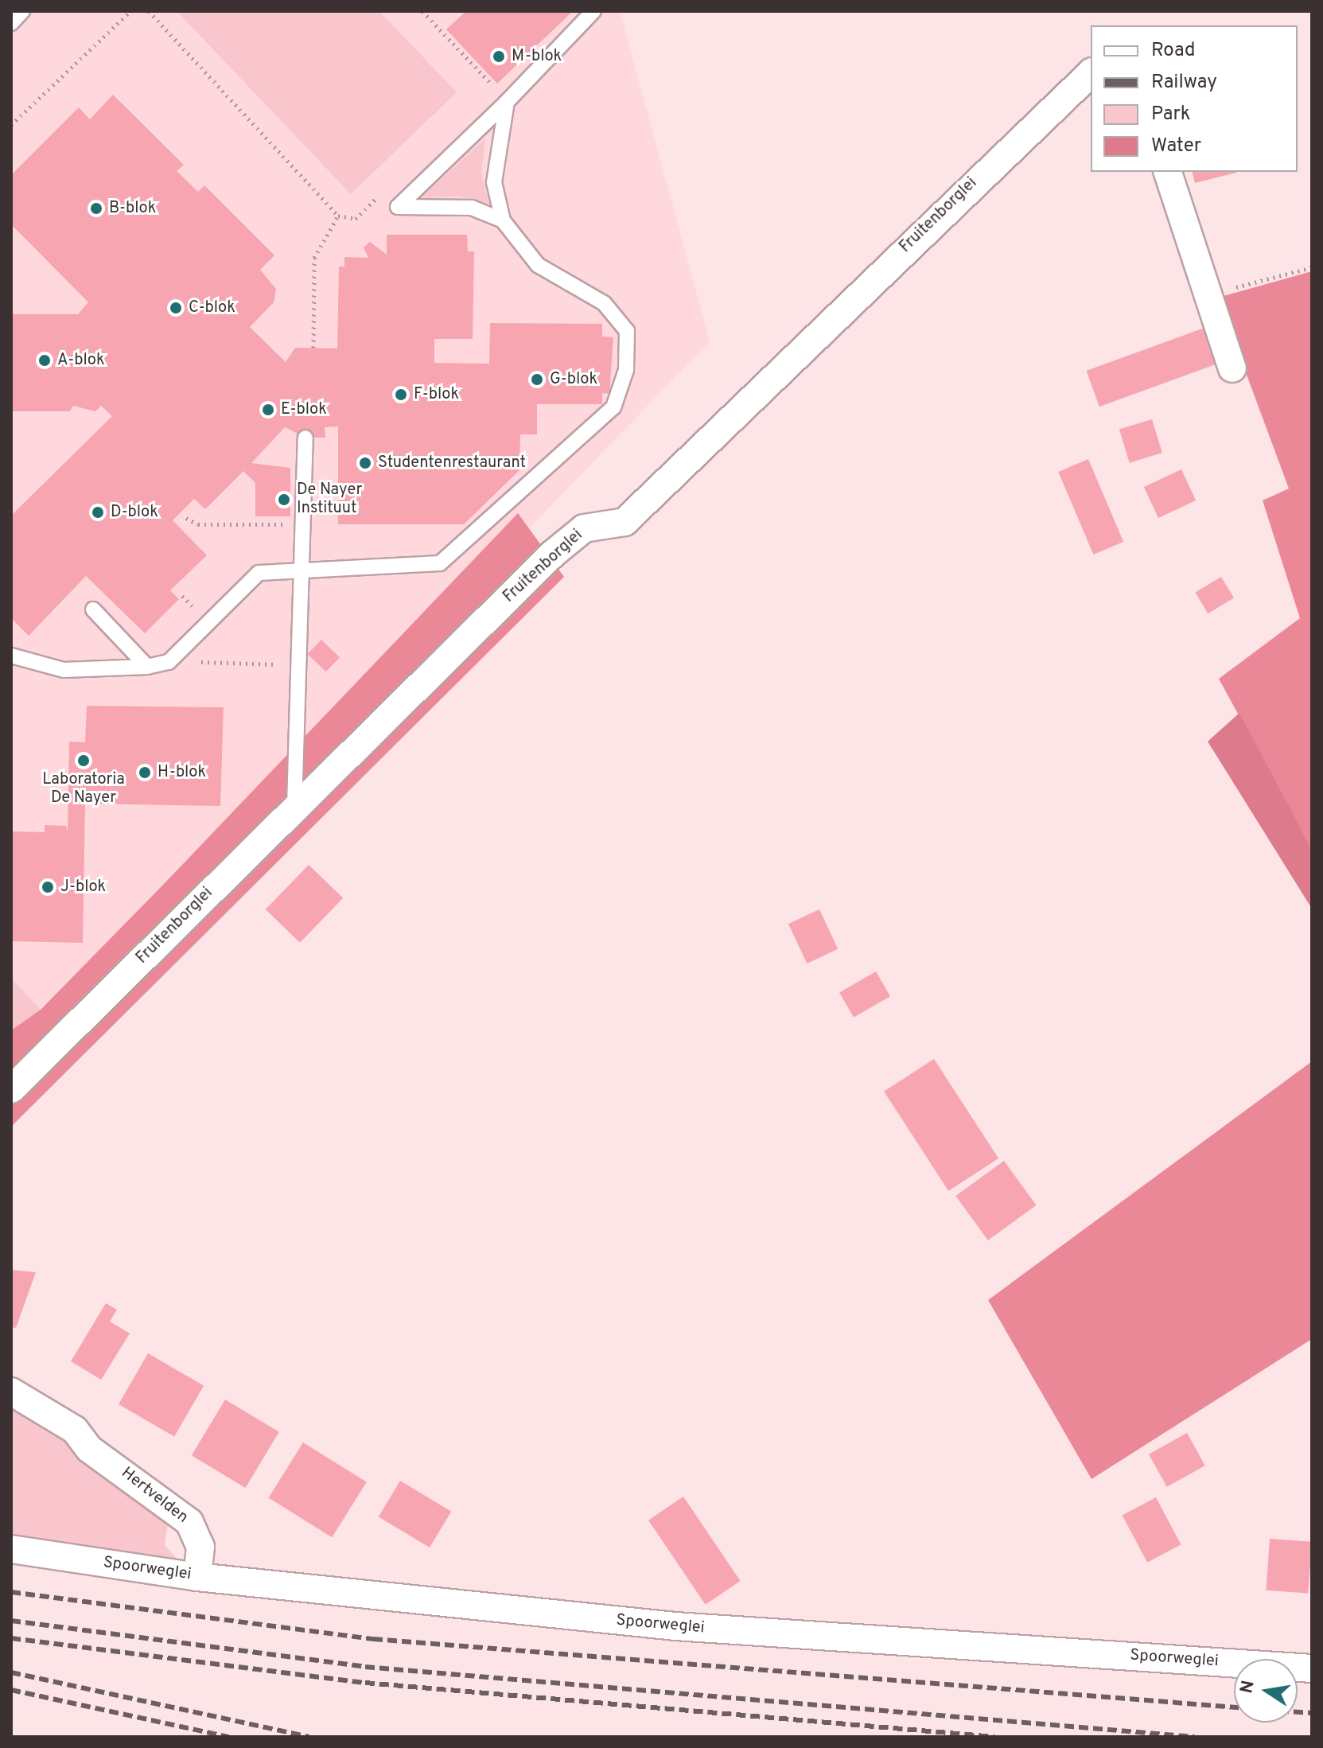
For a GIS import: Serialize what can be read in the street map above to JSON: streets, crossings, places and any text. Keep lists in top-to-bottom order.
{
  "streets": {
    "street": ["Fruitenborglei", "Hertvelden", "Spoorweglei"]
  },
  "crossings": [
    ["Hertvelden", "Spoorweglei"]
  ],
  "places": [
    "M-blok",
    "B-blok",
    "C-blok",
    "A-blok",
    "G-blok",
    "F-blok",
    "E-blok",
    "Studentenrestaurant",
    "De Nayer Instituut",
    "D-blok",
    "Laboratoria De Nayer",
    "H-blok",
    "J-blok"
  ],
  "legend": [
    "Road",
    "Railway",
    "Park",
    "Water"
  ],
  "north": "left"
}
